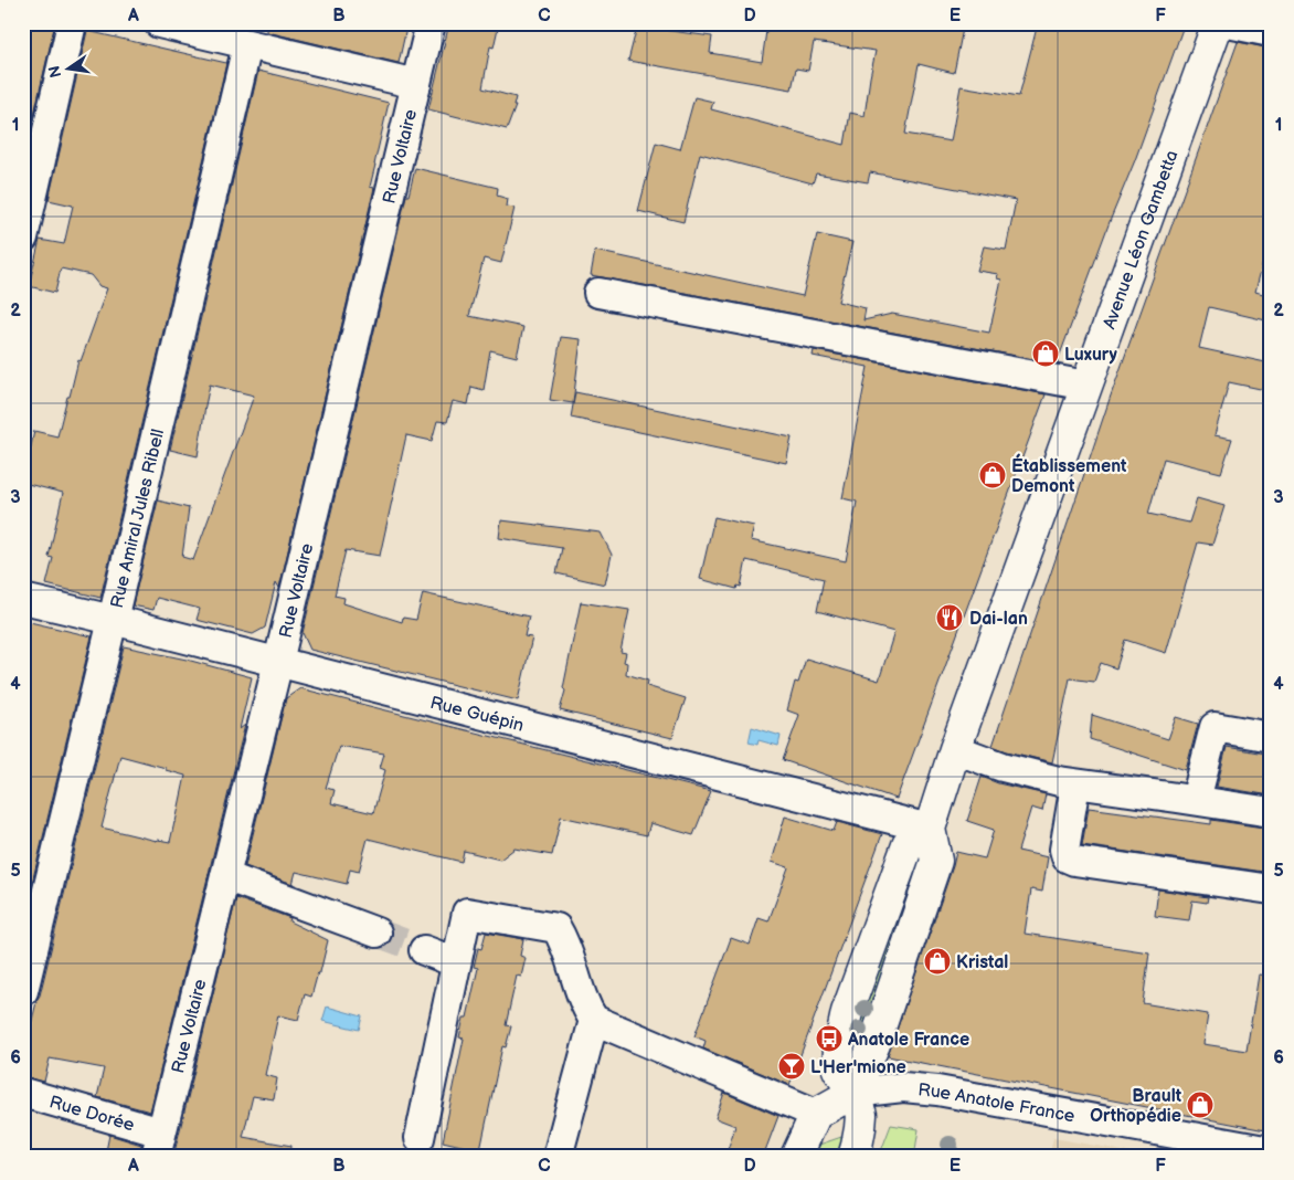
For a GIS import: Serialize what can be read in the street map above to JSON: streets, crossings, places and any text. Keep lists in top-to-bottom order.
{
  "streets": {
    "main road": ["Avenue Léon Gambetta"],
    "street": [
      "Rue Voltaire",
      "Rue Amiral Jules Ribell",
      "Rue Guépin",
      "Rue Anatole France",
      "Rue Dorée"
    ]
  },
  "crossings": [
    ["Rue Voltaire", "Rue Guépin"],
    ["Rue Voltaire", "Rue Dorée"],
    ["Avenue Léon Gambetta", "Rue Guépin"],
    ["Avenue Léon Gambetta", "Rue Anatole France"],
    ["Rue Amiral Jules Ribell", "Rue Guépin"]
  ],
  "places": {
    "shop": [
      "Luxury",
      "Établissement Demont",
      "Kristal",
      "Brault Orthopédie"
    ],
    "restaurant": ["Dai-lan"],
    "bus stop": ["Anatole France"],
    "bar": ["L'Her'mione"]
  },
  "north": "left",
  "grid": {
    "columns": [
      "A",
      "B",
      "C",
      "D",
      "E",
      "F"
    ],
    "rows": [
      "1",
      "2",
      "3",
      "4",
      "5",
      "6"
    ]
  }
}
